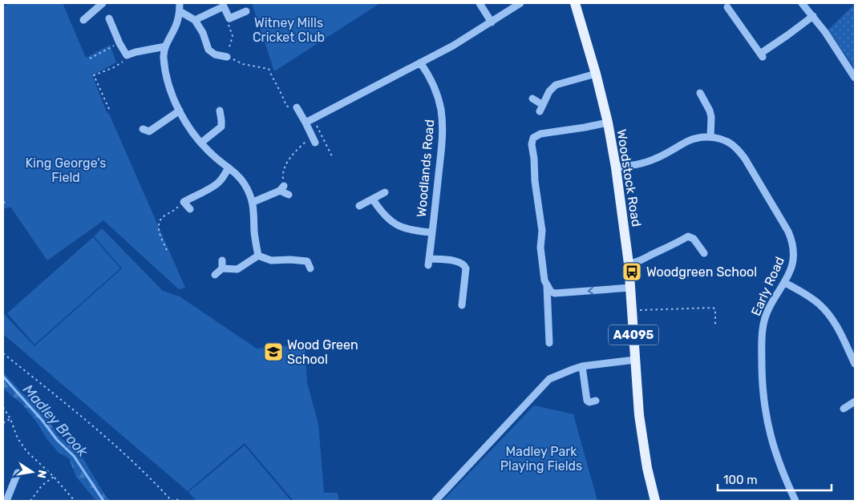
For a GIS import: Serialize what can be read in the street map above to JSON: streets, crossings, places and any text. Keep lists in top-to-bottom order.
{
  "streets": {
    "main road": ["Woodstock Road", "A4095"],
    "street": ["Woodlands Road", "Early Road"]
  },
  "crossings": [
    ["Woodstock Road", "Early Road"]
  ],
  "water": ["Madley Brook"],
  "parks": ["Witney Mills Cricket Club", "King George's Field", "Madley Park Playing Fields"],
  "places": {
    "bus stop": ["Woodgreen School"],
    "school or university": ["Wood Green School"]
  },
  "scale_bar": "100 m",
  "north": "right"
}
